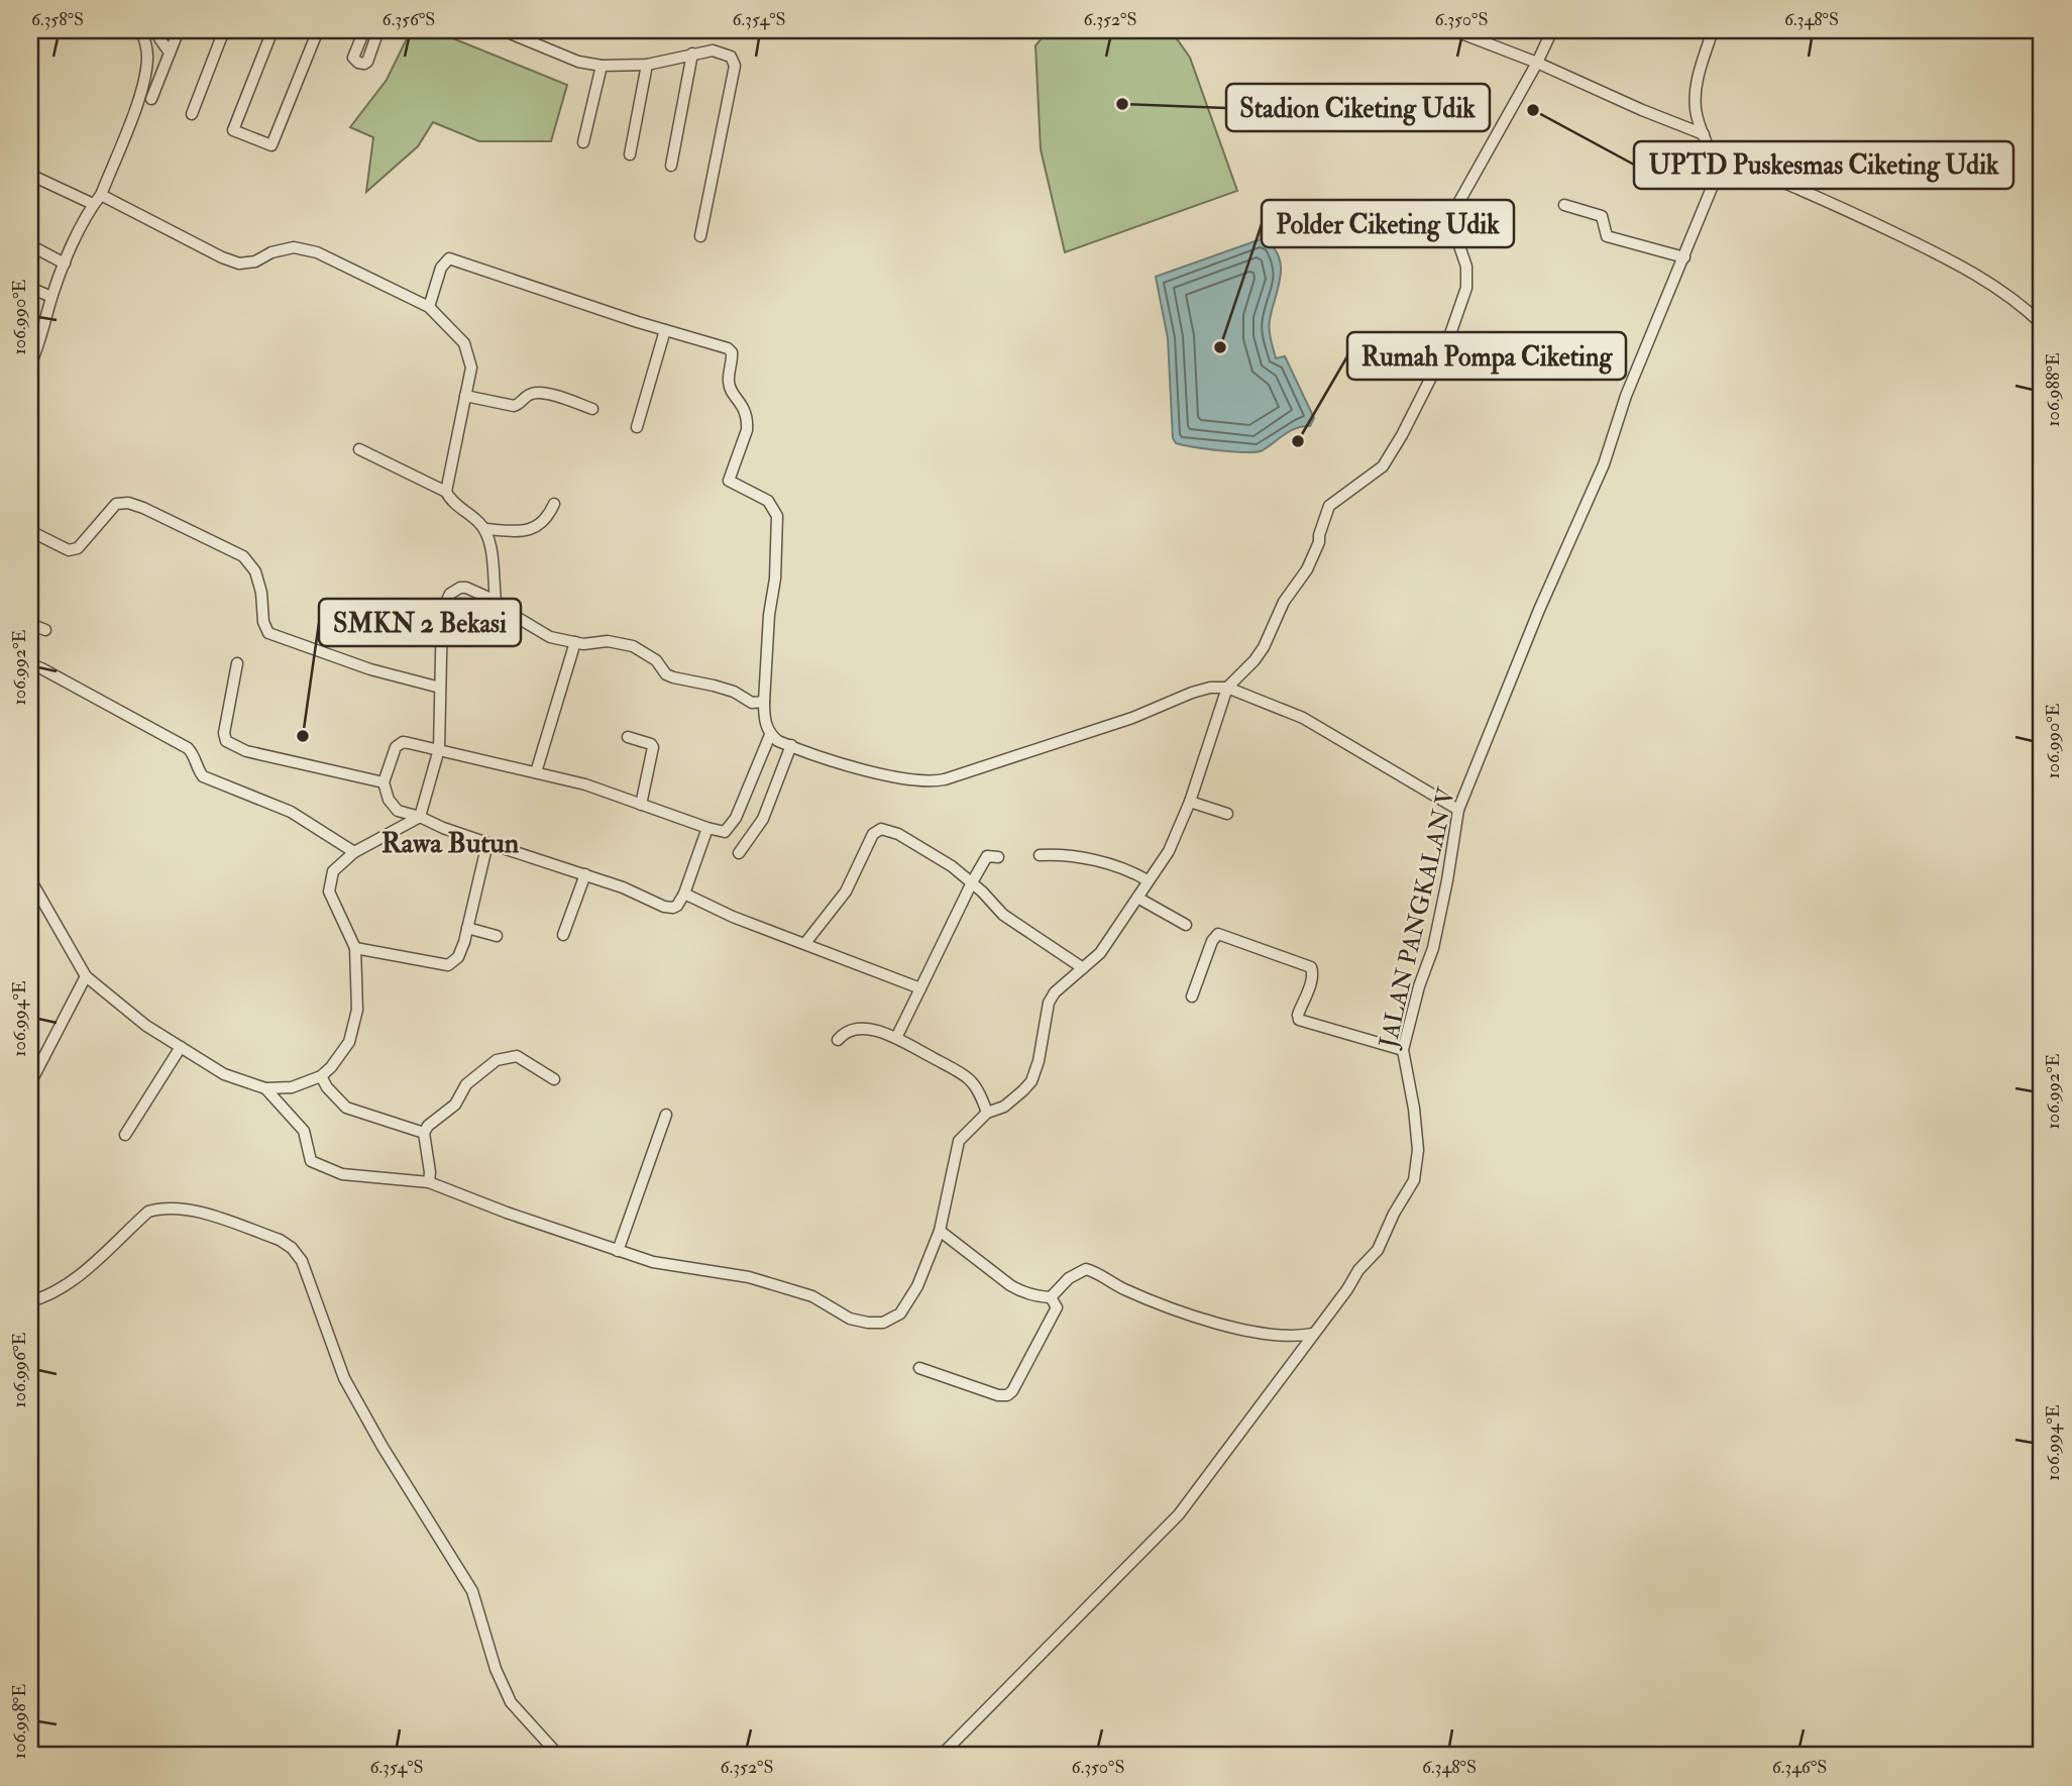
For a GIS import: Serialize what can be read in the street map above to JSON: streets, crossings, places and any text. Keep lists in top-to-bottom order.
{
  "streets": {
    "street": ["JALAN PANGKALAN V"]
  },
  "districts": ["Rawa Butun"],
  "places": [
    "Stadion Ciketing Udik",
    "UPTD Puskesmas Ciketing Udik",
    "Polder Ciketing Udik",
    "Rumah Pompa Ciketing",
    "SMKN 2 Bekasi"
  ],
  "coordinates": [
    "6.358°S",
    "6.356°S",
    "6.354°S",
    "6.352°S",
    "6.350°S",
    "6.348°S",
    "106.990°E",
    "106.988°E",
    "106.992°E",
    "106.994°E",
    "106.996°E",
    "106.998°E",
    "6.346°S"
  ]
}
